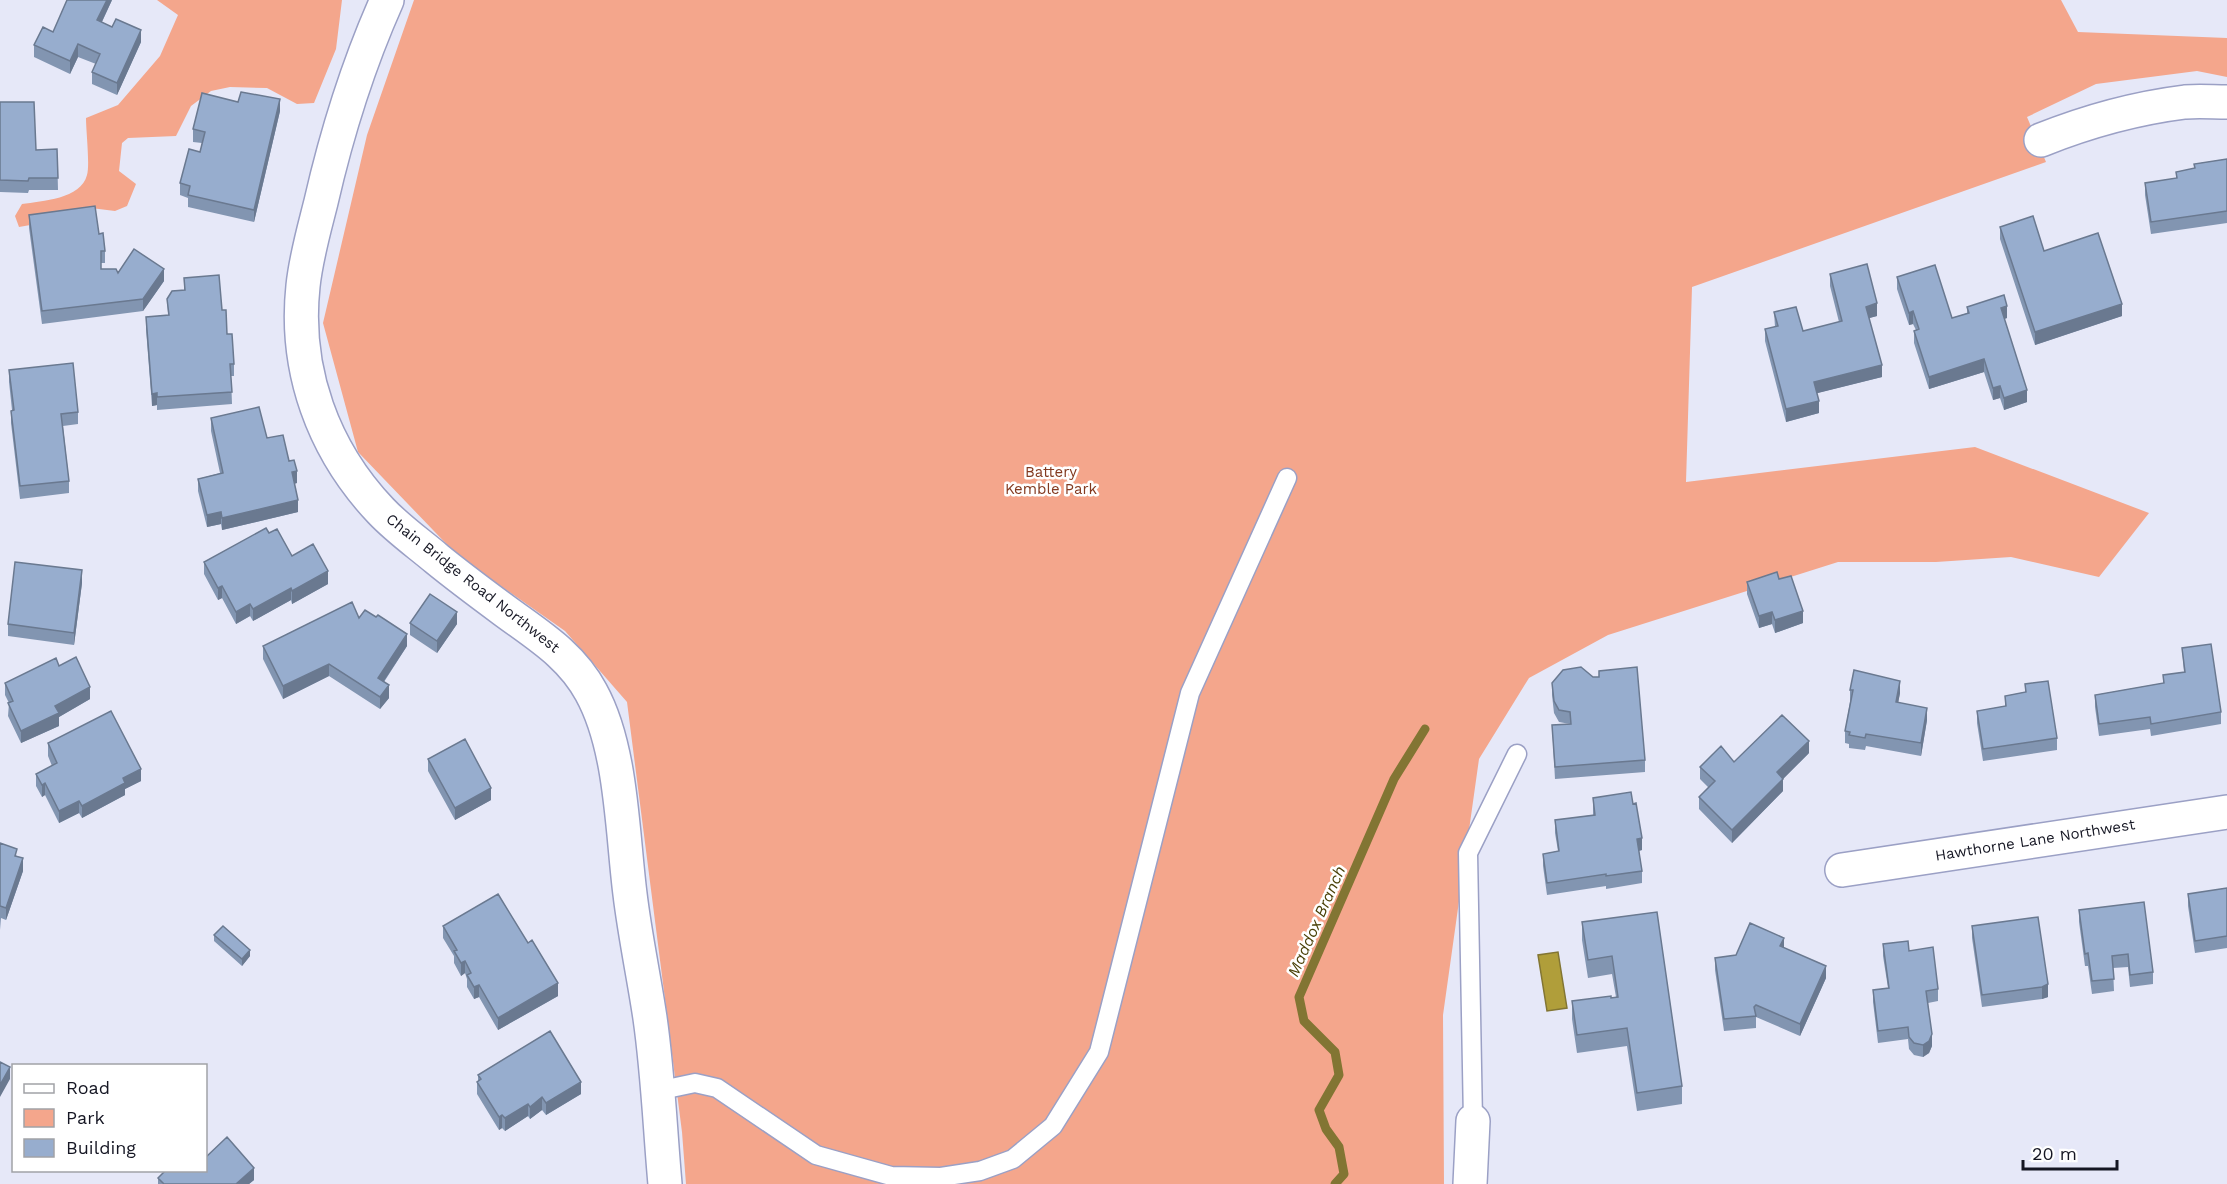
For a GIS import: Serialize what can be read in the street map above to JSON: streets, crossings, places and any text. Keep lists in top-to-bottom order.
{
  "streets": {
    "street": ["Chain Bridge Road Northwest", "Hawthorne Lane Northwest"]
  },
  "water": ["Maddox Branch"],
  "parks": ["Battery Kemble Park"],
  "legend": ["Road", "Park", "Building"],
  "scale_bar": "20 m"
}
